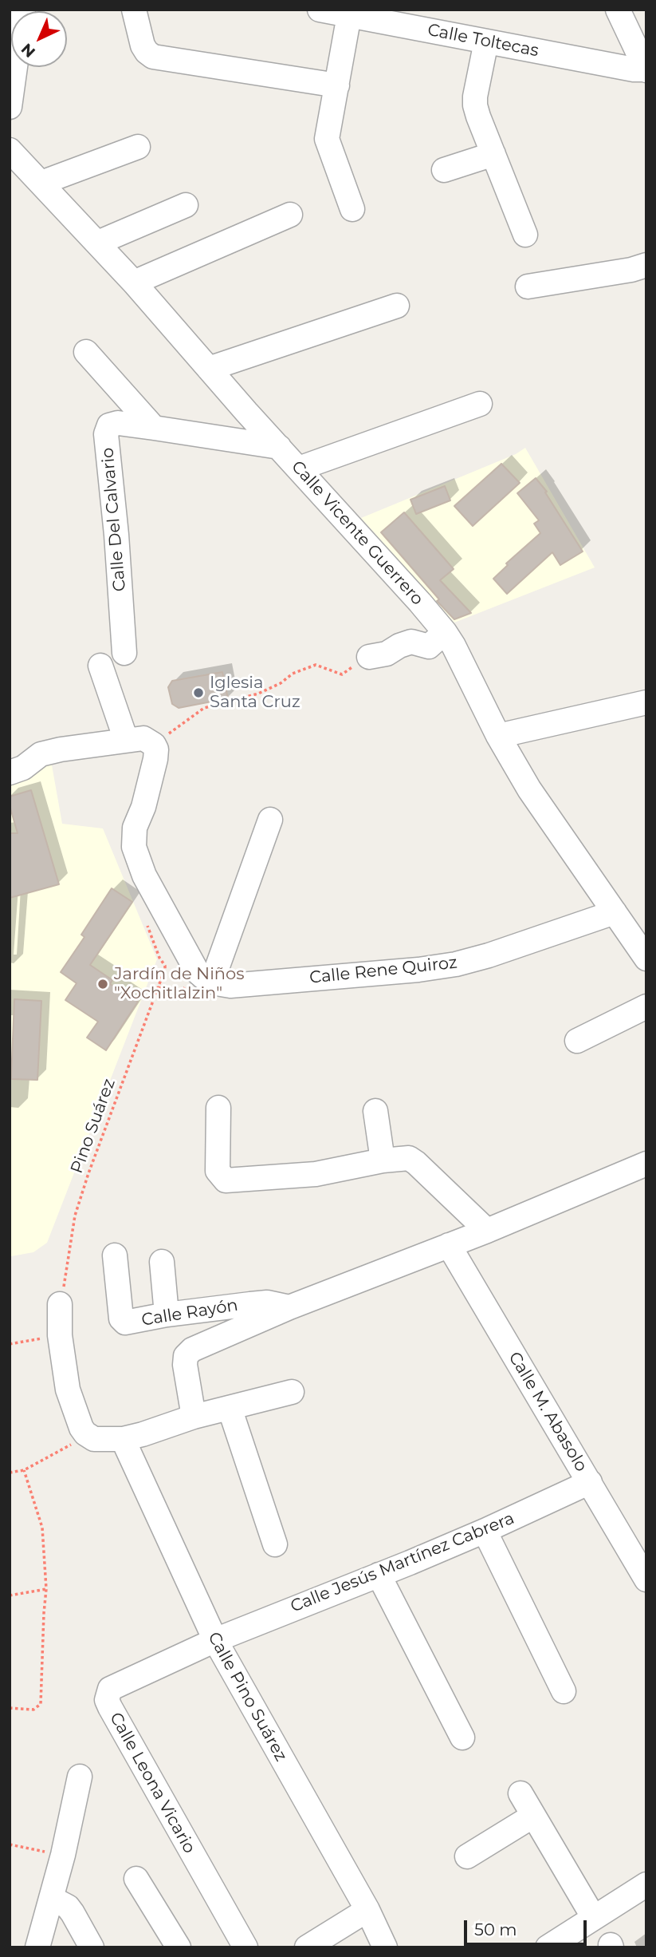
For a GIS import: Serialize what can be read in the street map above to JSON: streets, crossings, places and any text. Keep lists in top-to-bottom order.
{
  "streets": {
    "street": [
      "Calle Toltecas",
      "Calle Del Calvario",
      "Calle Vicente Guerrero",
      "Calle Rene Quiroz",
      "Calle Rayón",
      "Calle M. Abasolo",
      "Calle Jesús Martínez Cabrera",
      "Calle Pino Suárez",
      "Calle Leona Vicario"
    ],
    "path": ["Pino Suárez"]
  },
  "crossings": [
    ["Calle Del Calvario", "Calle Vicente Guerrero"],
    ["Calle Vicente Guerrero", "Calle Rene Quiroz"],
    ["Calle Rayón", "Calle M. Abasolo"],
    ["Calle M. Abasolo", "Calle Jesús Martínez Cabrera"],
    ["Calle Jesús Martínez Cabrera", "Calle Pino Suárez"],
    ["Calle Jesús Martínez Cabrera", "Calle Leona Vicario"],
    ["Calle Pino Suárez", "Calle Leona Vicario"]
  ],
  "places": ["Iglesia Santa Cruz", "Jardín de Niños \"Xochitlalzin\""],
  "scale_bar": "50 m",
  "north": "bottom left"
}
